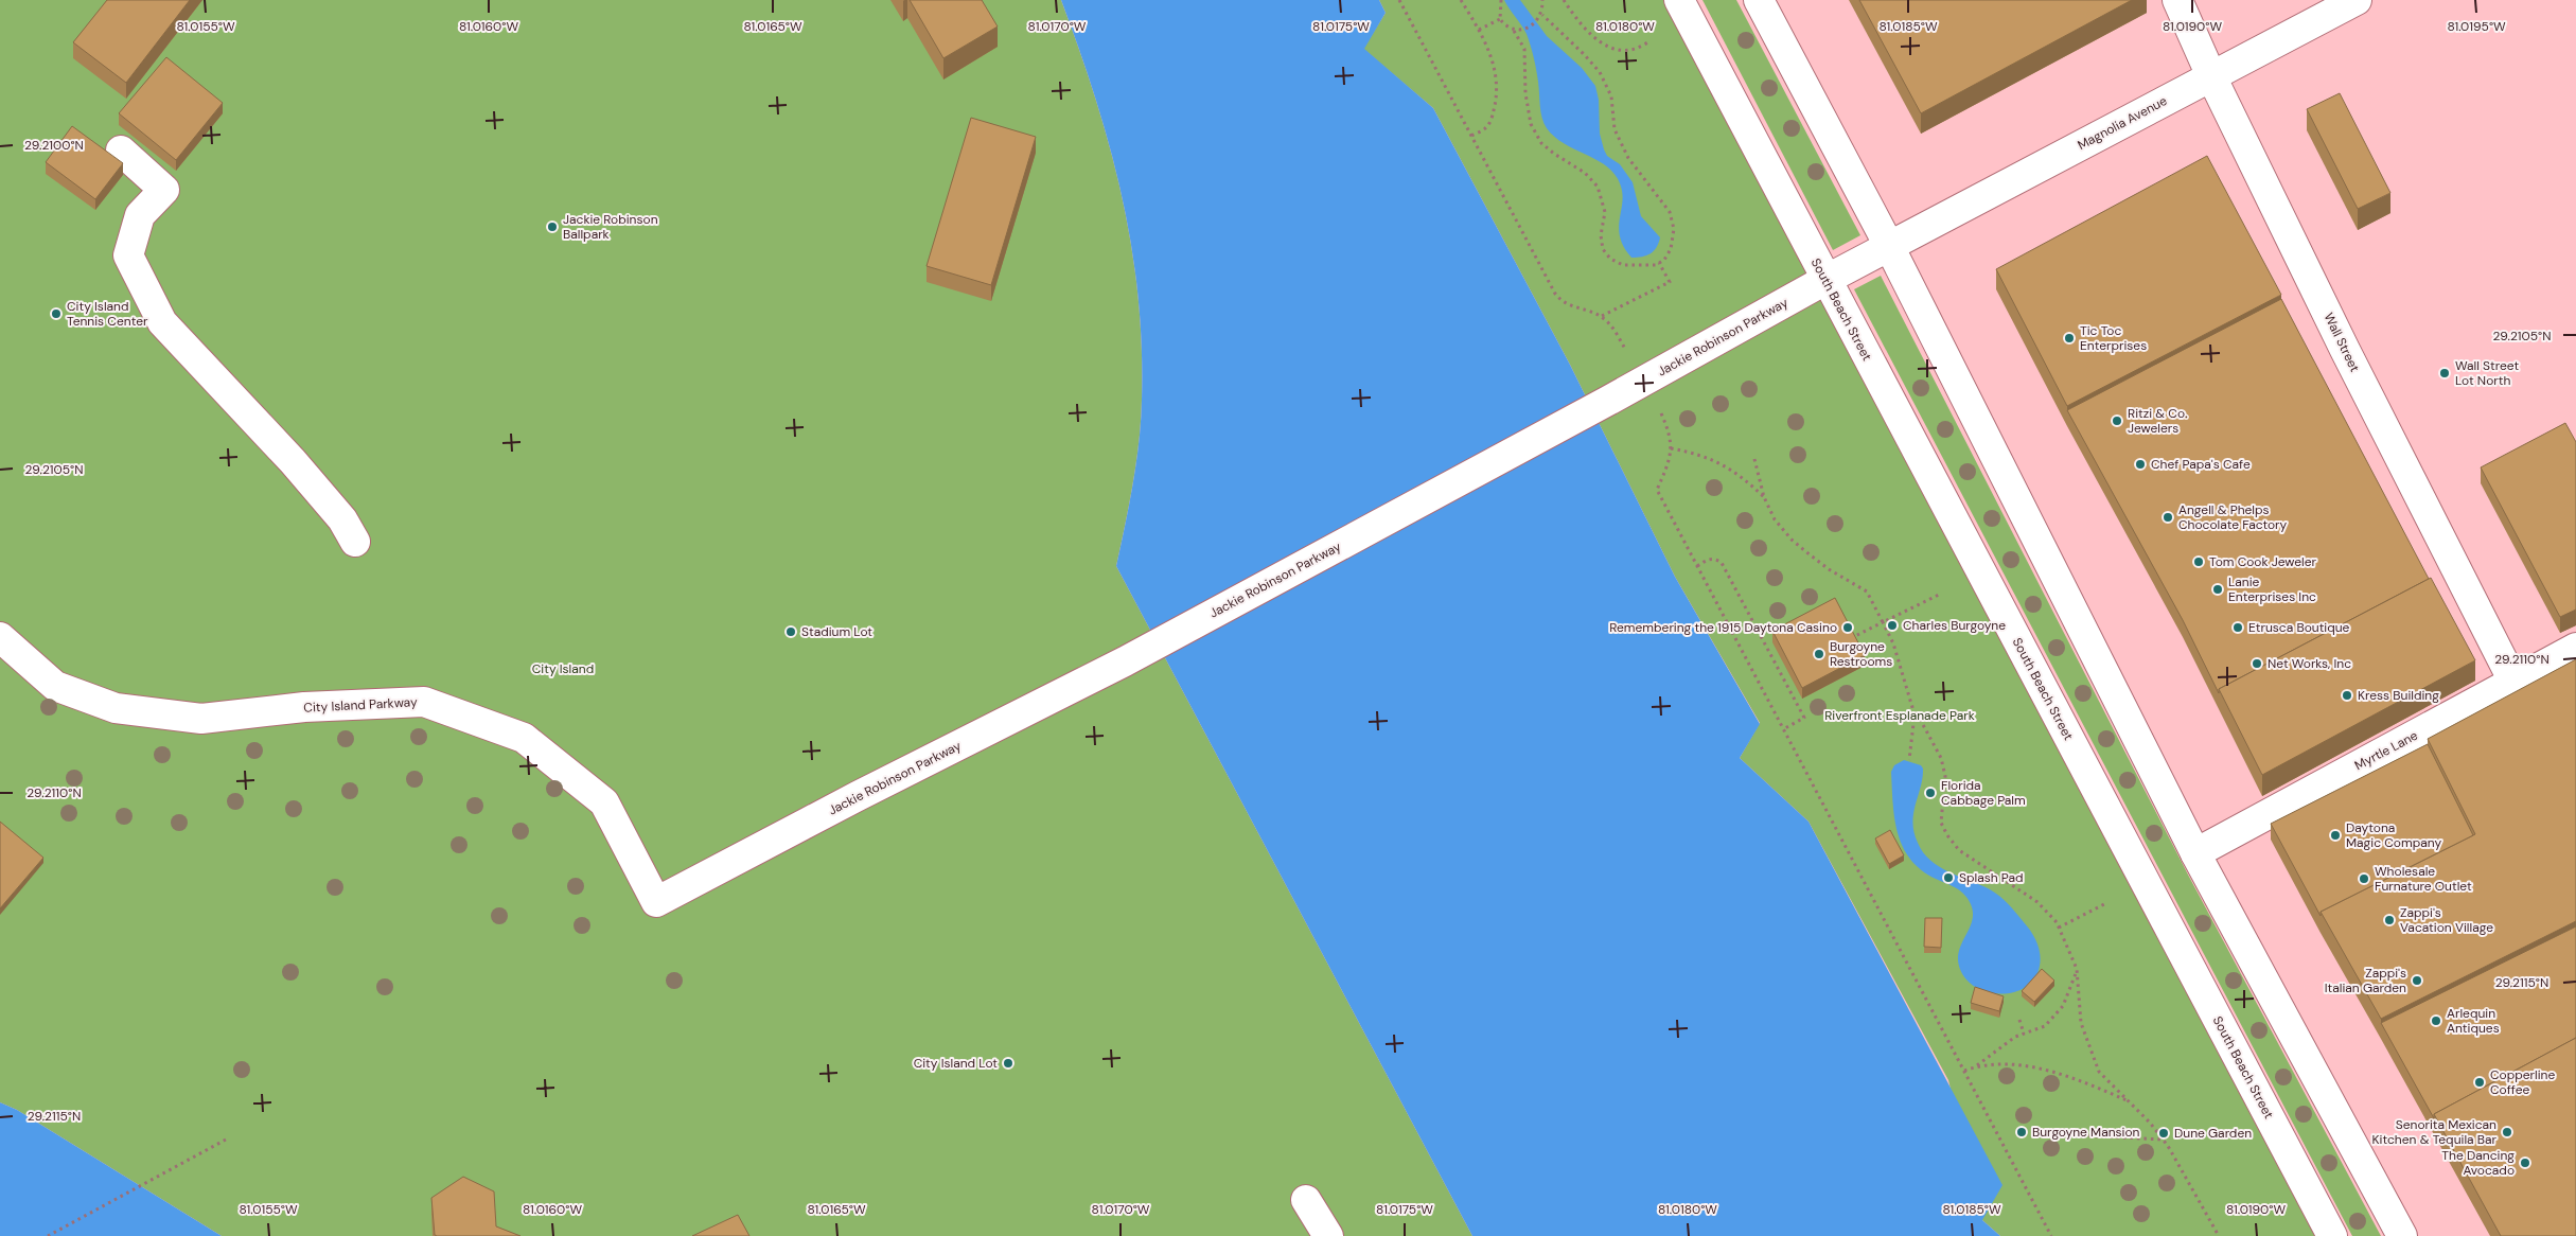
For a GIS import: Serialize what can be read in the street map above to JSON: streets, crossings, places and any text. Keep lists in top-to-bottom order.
{
  "streets": {
    "street": [
      "Magnolia Avenue",
      "South Beach Street",
      "Jackie Robinson Parkway",
      "Wall Street",
      "City Island Parkway",
      "Myrtle Lane"
    ]
  },
  "crossings": [
    ["Magnolia Avenue", "Jackie Robinson Parkway"],
    ["Magnolia Avenue", "Wall Street"],
    ["South Beach Street", "Jackie Robinson Parkway"],
    ["Jackie Robinson Parkway", "City Island Parkway"],
    ["Wall Street", "Myrtle Lane"]
  ],
  "parks": ["City Island", "Riverfront Esplanade Park"],
  "places": [
    "Jackie Robinson Ballpark",
    "City Island Tennis Center",
    "Tic Toc Enterprises",
    "Wall Street Lot North",
    "Ritzi & Co. Jewelers",
    "Chef Papa's Cafe",
    "Angell & Phelps Chocolate Factory",
    "Tom Cook Jeweler",
    "Lanie Enterprises Inc",
    "Charles Burgoyne",
    "Remembering the 1915 Daytona Casino",
    "Etrusca Boutique",
    "Stadium Lot",
    "Burgoyne Restrooms",
    "Net Works, Inc",
    "Kress Building",
    "Florida Cabbage Palm",
    "Daytona Magic Company",
    "Splash Pad",
    "Wholesale Furnature Outlet",
    "Zappi's Vacation Village",
    "Zappi's Italian Garden",
    "Arlequin Antiques",
    "City Island Lot",
    "Copperline Coffee",
    "Burgoyne Mansion",
    "Senorita Mexican Kitchen & Tequila Bar",
    "Dune Garden",
    "The Dancing Avocado"
  ],
  "coordinates": [
    "81.0155°W",
    "81.0160°W",
    "81.0165°W",
    "81.0170°W",
    "81.0175°W",
    "81.0180°W",
    "81.0185°W",
    "81.0190°W",
    "81.0195°W",
    "29.2100°N",
    "29.2105°N",
    "29.2110°N",
    "29.2115°N"
  ]
}
